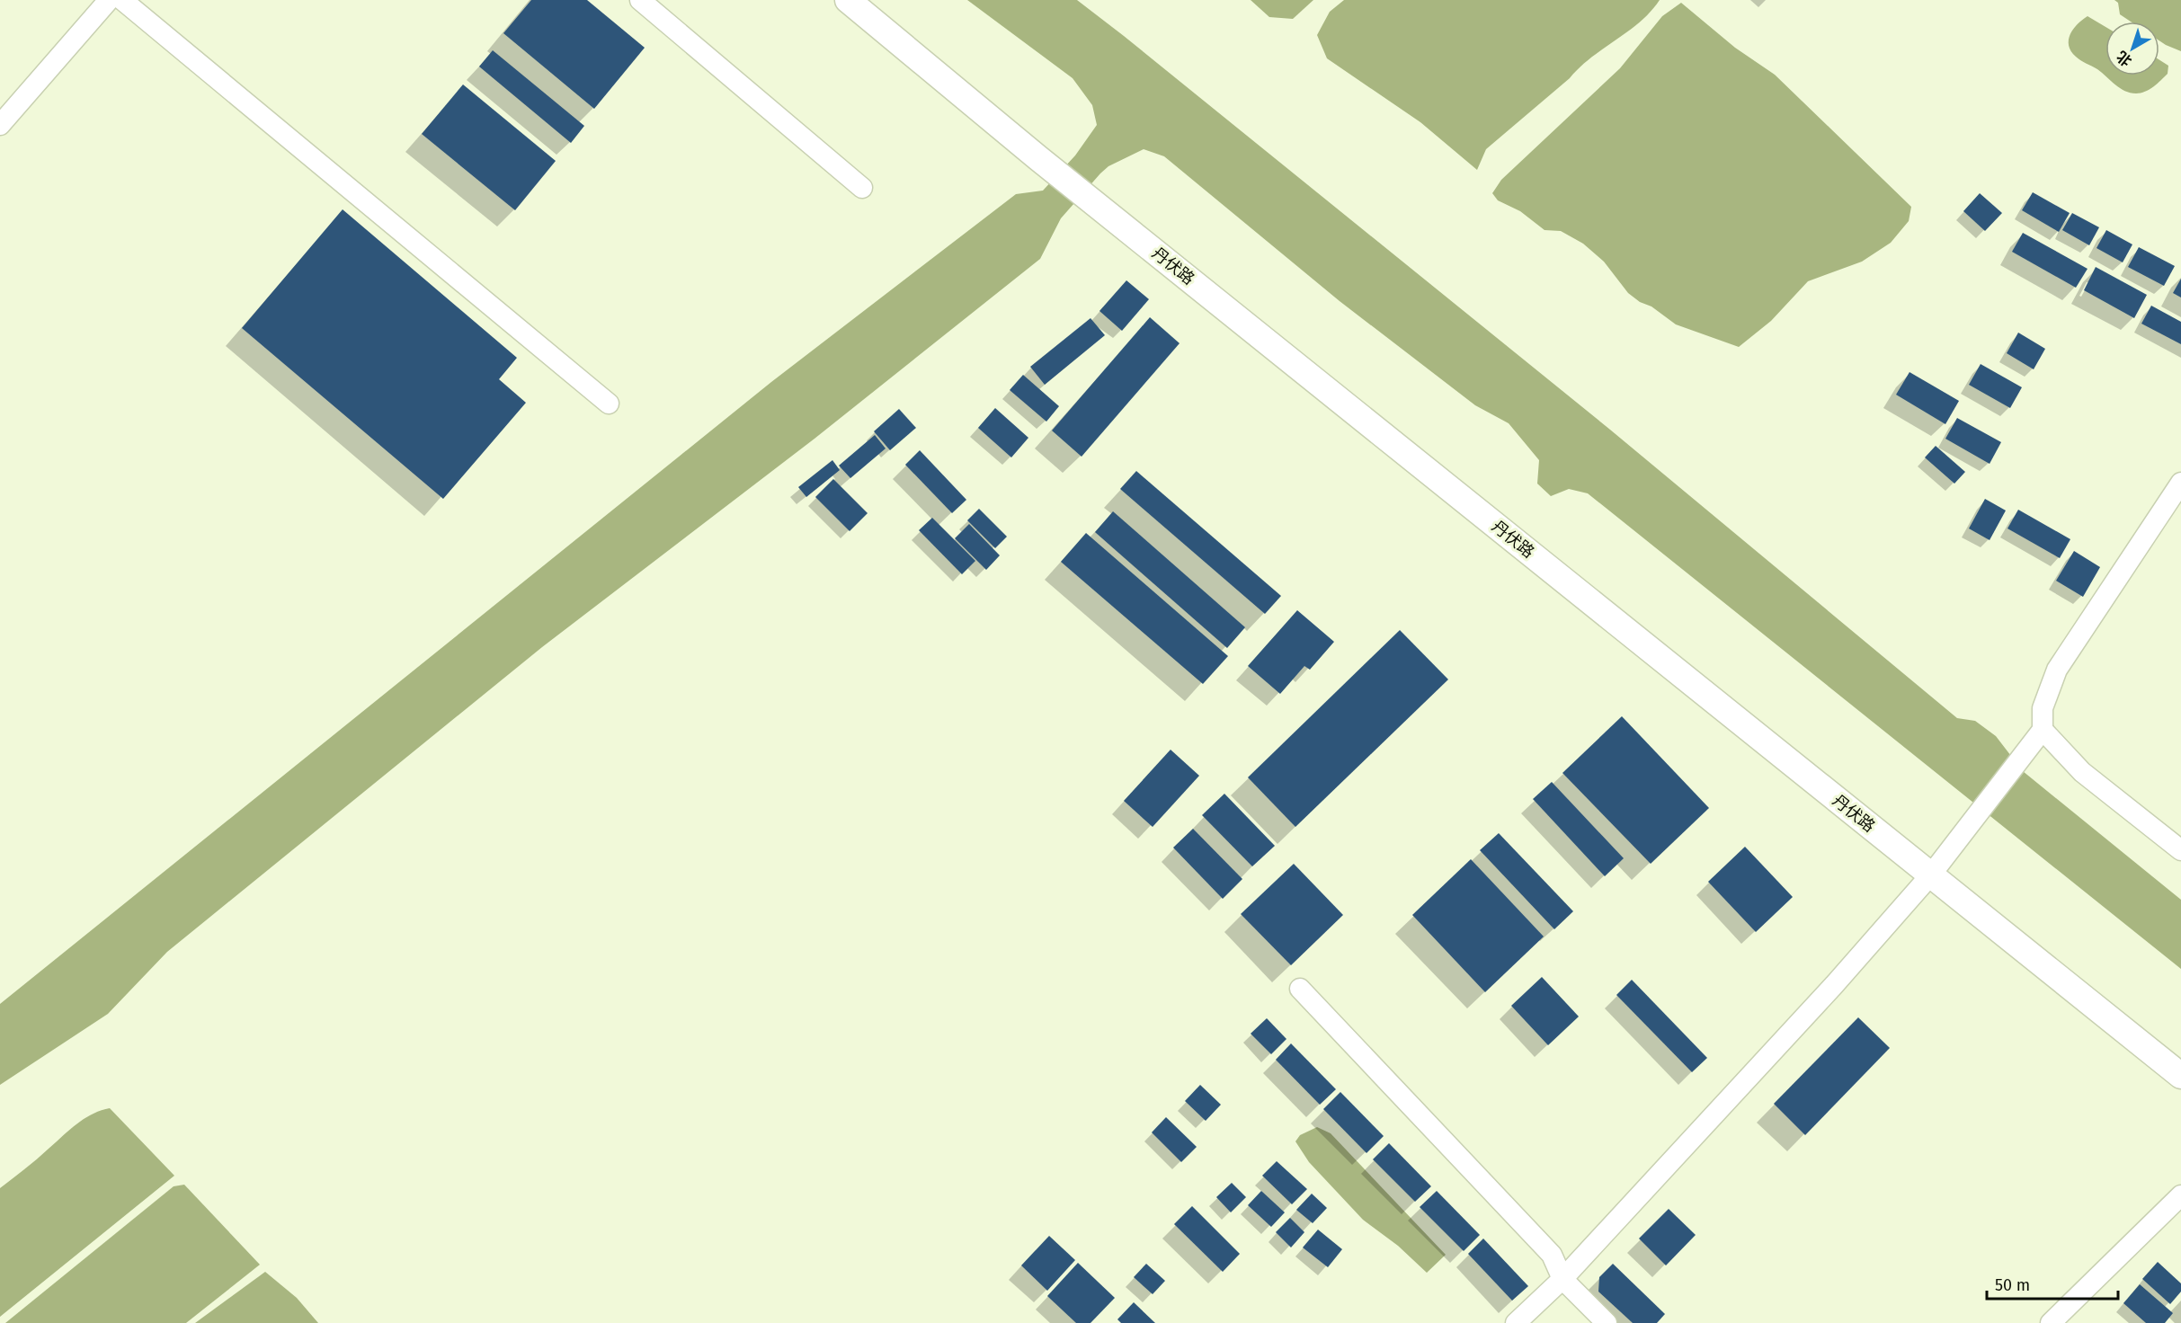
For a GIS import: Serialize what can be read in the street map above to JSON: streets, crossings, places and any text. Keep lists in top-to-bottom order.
{
  "streets": {
    "main road": ["丹伏路"]
  },
  "scale_bar": "50 m",
  "north": "bottom left"
}
